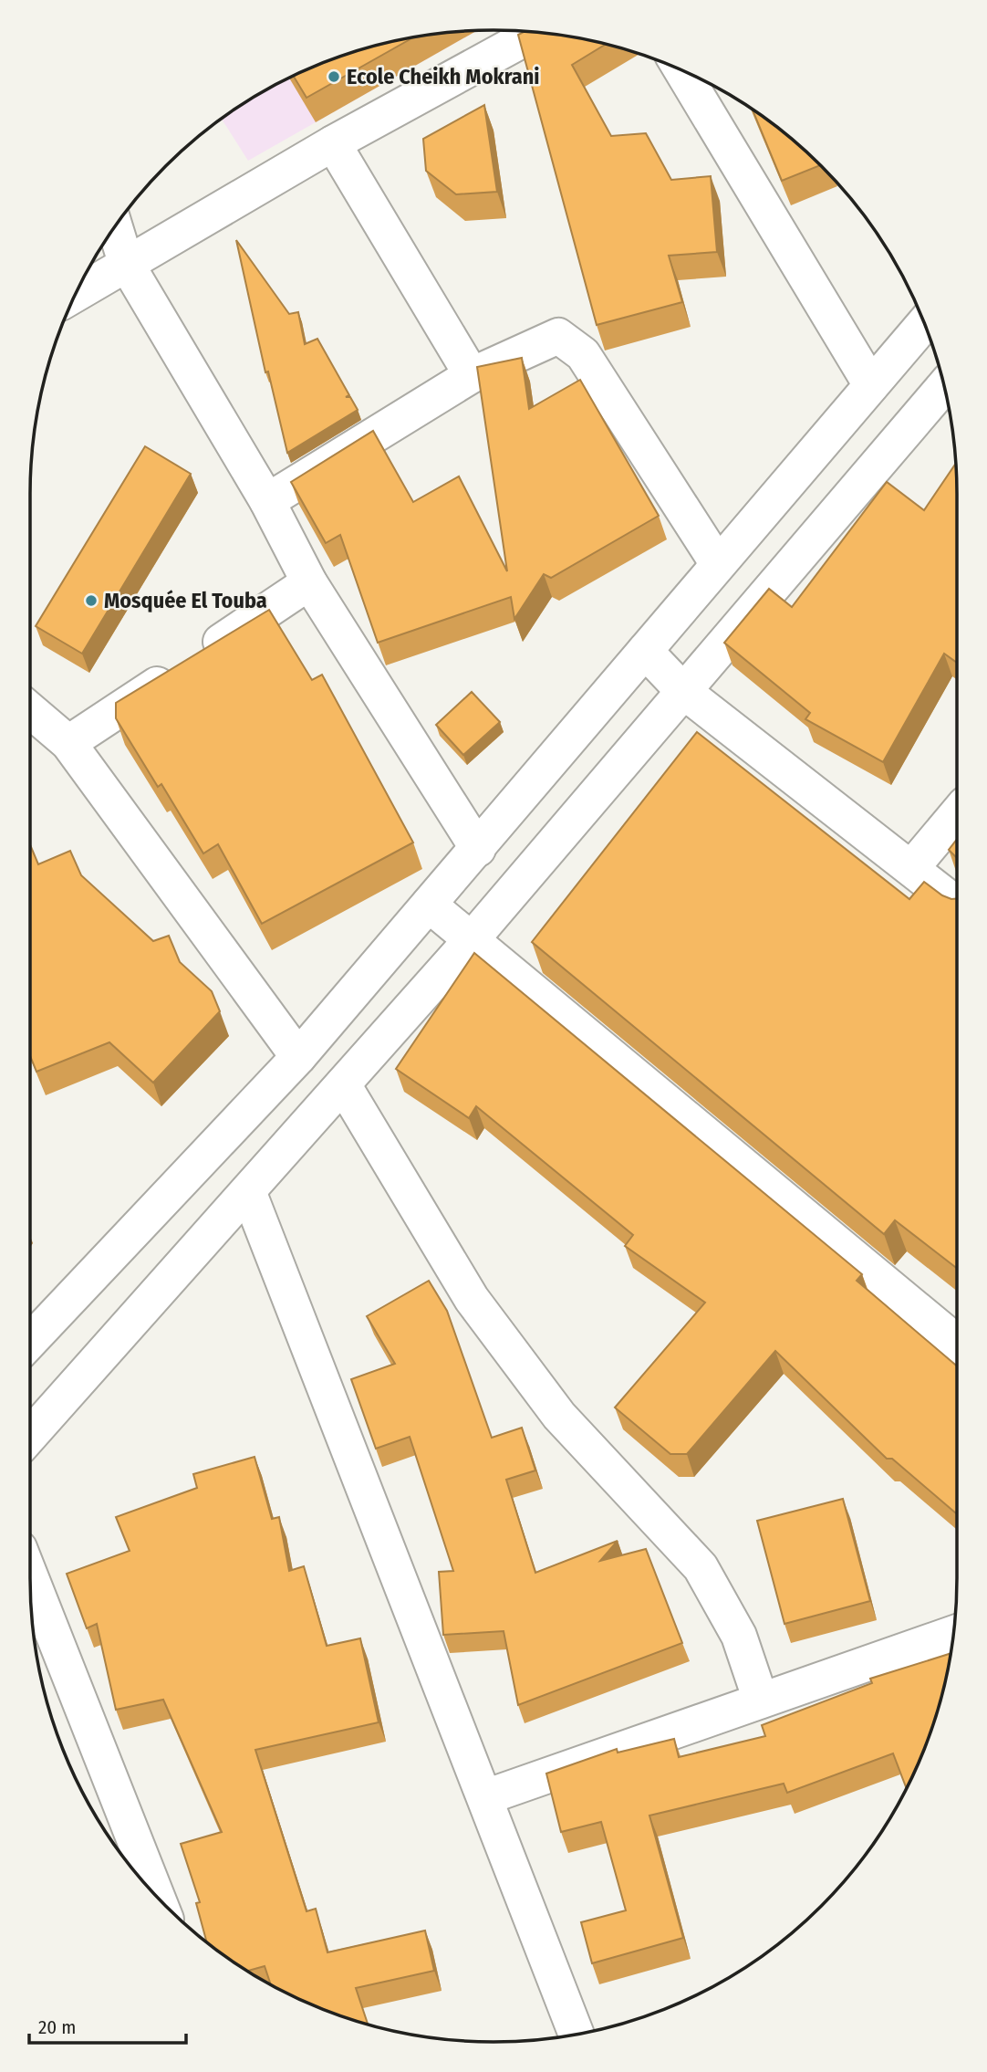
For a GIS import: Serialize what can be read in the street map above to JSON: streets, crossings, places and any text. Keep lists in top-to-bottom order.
{
  "places": ["Ecole Cheikh Mokrani", "Mosquée El Touba"],
  "scale_bar": "20 m"
}
